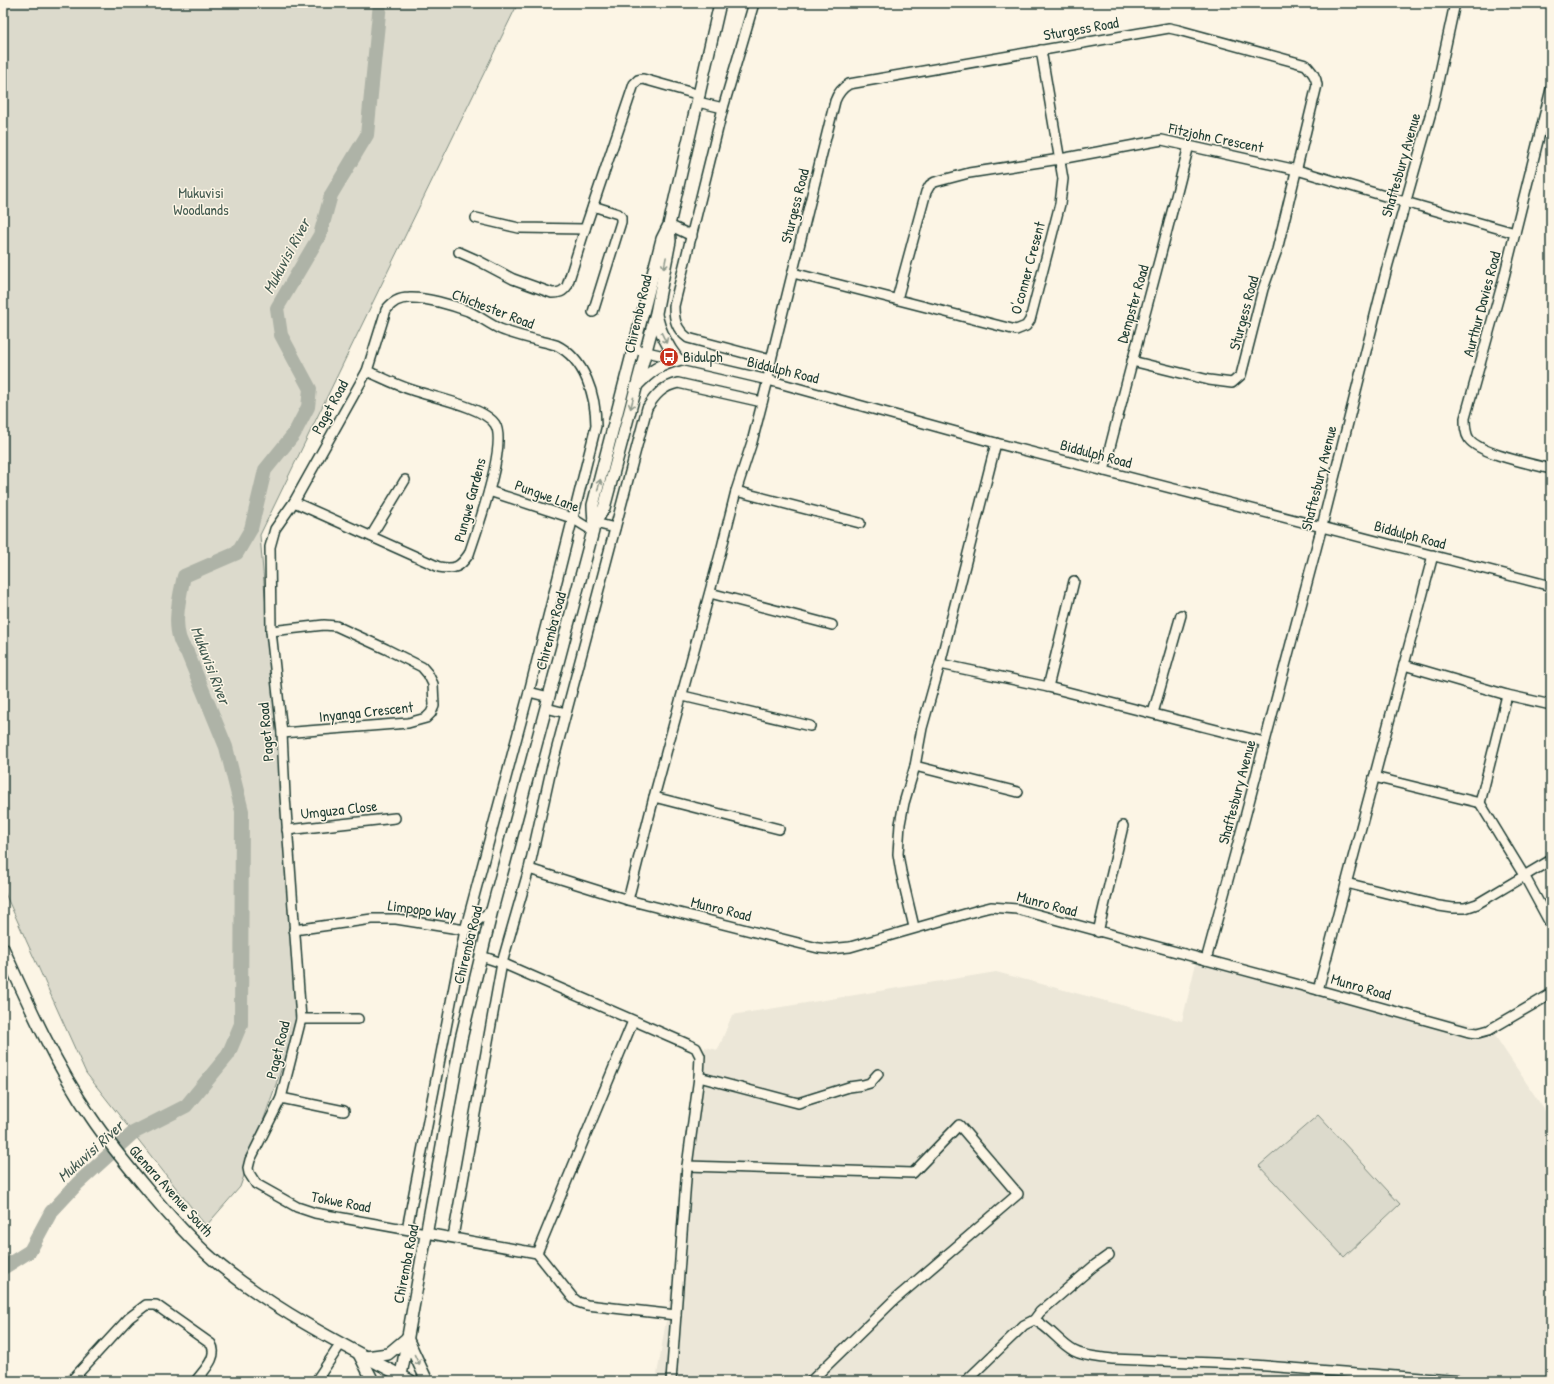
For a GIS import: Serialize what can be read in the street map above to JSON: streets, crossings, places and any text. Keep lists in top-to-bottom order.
{
  "streets": {
    "main road": ["Chiremba Road", "Glenara Avenue South"],
    "street": [
      "Sturgess Road",
      "Fitzjohn Crescent",
      "Shaftesbury Avenue",
      "O'conner Cresent",
      "Dempster Road",
      "Aurthur Davies Road",
      "Chichester Road",
      "Biddulph Road",
      "Paget Road",
      "Pungwe Lane",
      "Pungwe Gardens",
      "Inyanga Crescent",
      "Umguza Close",
      "Munro Road",
      "Limpopo Way",
      "Tokwe Road"
    ]
  },
  "crossings": [
    ["Sturgess Road", "Fitzjohn Crescent"],
    ["Sturgess Road", "O'conner Cresent"],
    ["Sturgess Road", "Dempster Road"],
    ["Sturgess Road", "Biddulph Road"],
    ["Sturgess Road", "Munro Road"],
    ["Fitzjohn Crescent", "Shaftesbury Avenue"],
    ["Fitzjohn Crescent", "O'conner Cresent"],
    ["Fitzjohn Crescent", "Dempster Road"],
    ["Fitzjohn Crescent", "Aurthur Davies Road"],
    ["Shaftesbury Avenue", "Biddulph Road"],
    ["Shaftesbury Avenue", "Munro Road"],
    ["Dempster Road", "Biddulph Road"],
    ["Chichester Road", "Chiremba Road"],
    ["Chichester Road", "Paget Road"],
    ["Chiremba Road", "Biddulph Road"],
    ["Chiremba Road", "Pungwe Lane"],
    ["Chiremba Road", "Limpopo Way"],
    ["Chiremba Road", "Glenara Avenue South"],
    ["Chiremba Road", "Tokwe Road"],
    ["Paget Road", "Pungwe Gardens"],
    ["Paget Road", "Inyanga Crescent"],
    ["Paget Road", "Umguza Close"],
    ["Paget Road", "Limpopo Way"],
    ["Paget Road", "Tokwe Road"],
    ["Pungwe Lane", "Pungwe Gardens"]
  ],
  "water": ["Mukuvisi River"],
  "parks": ["Mukuvisi Woodlands"],
  "places": {
    "bus stop": ["Bidulph"]
  }
}
